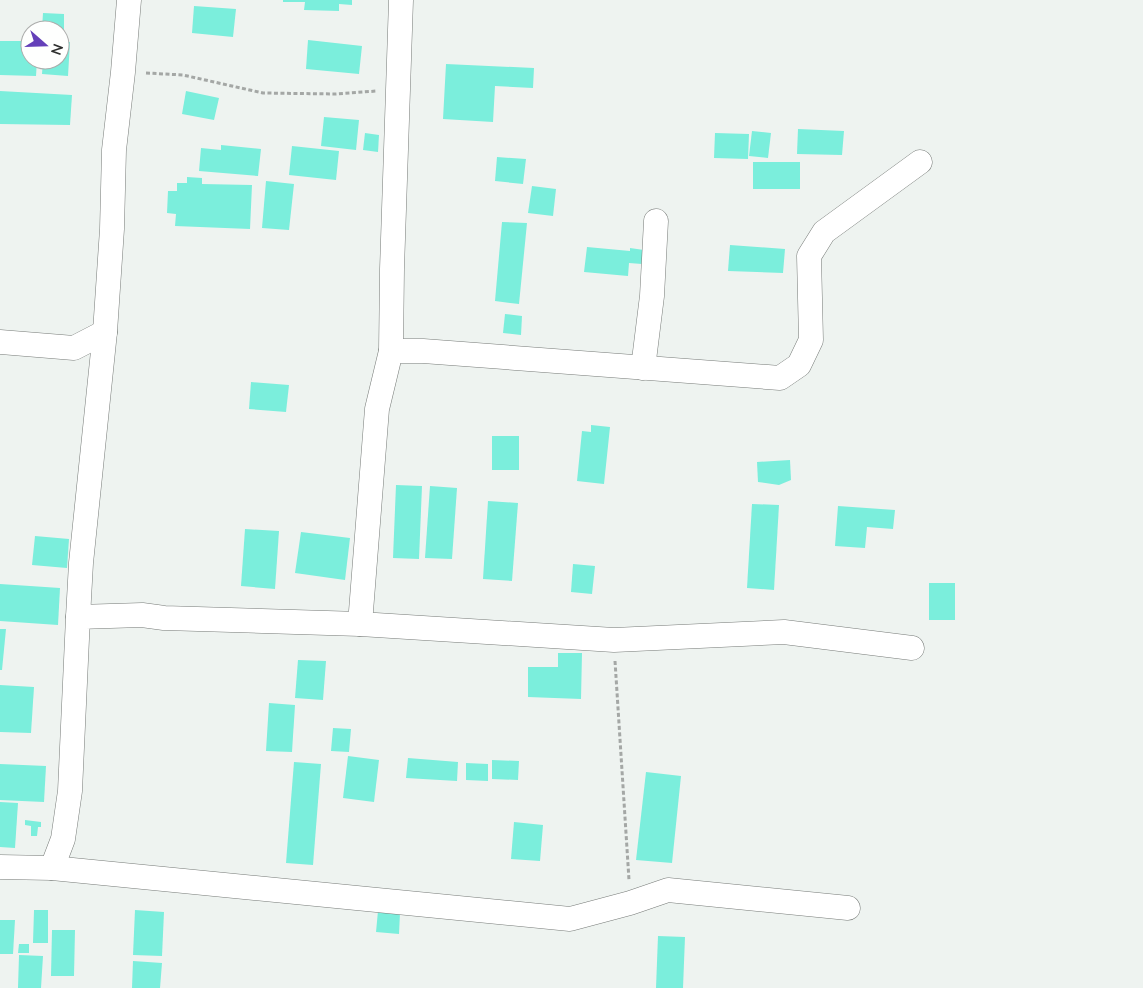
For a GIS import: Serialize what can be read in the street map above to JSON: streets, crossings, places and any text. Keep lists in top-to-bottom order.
{
  "north": "right"
}
